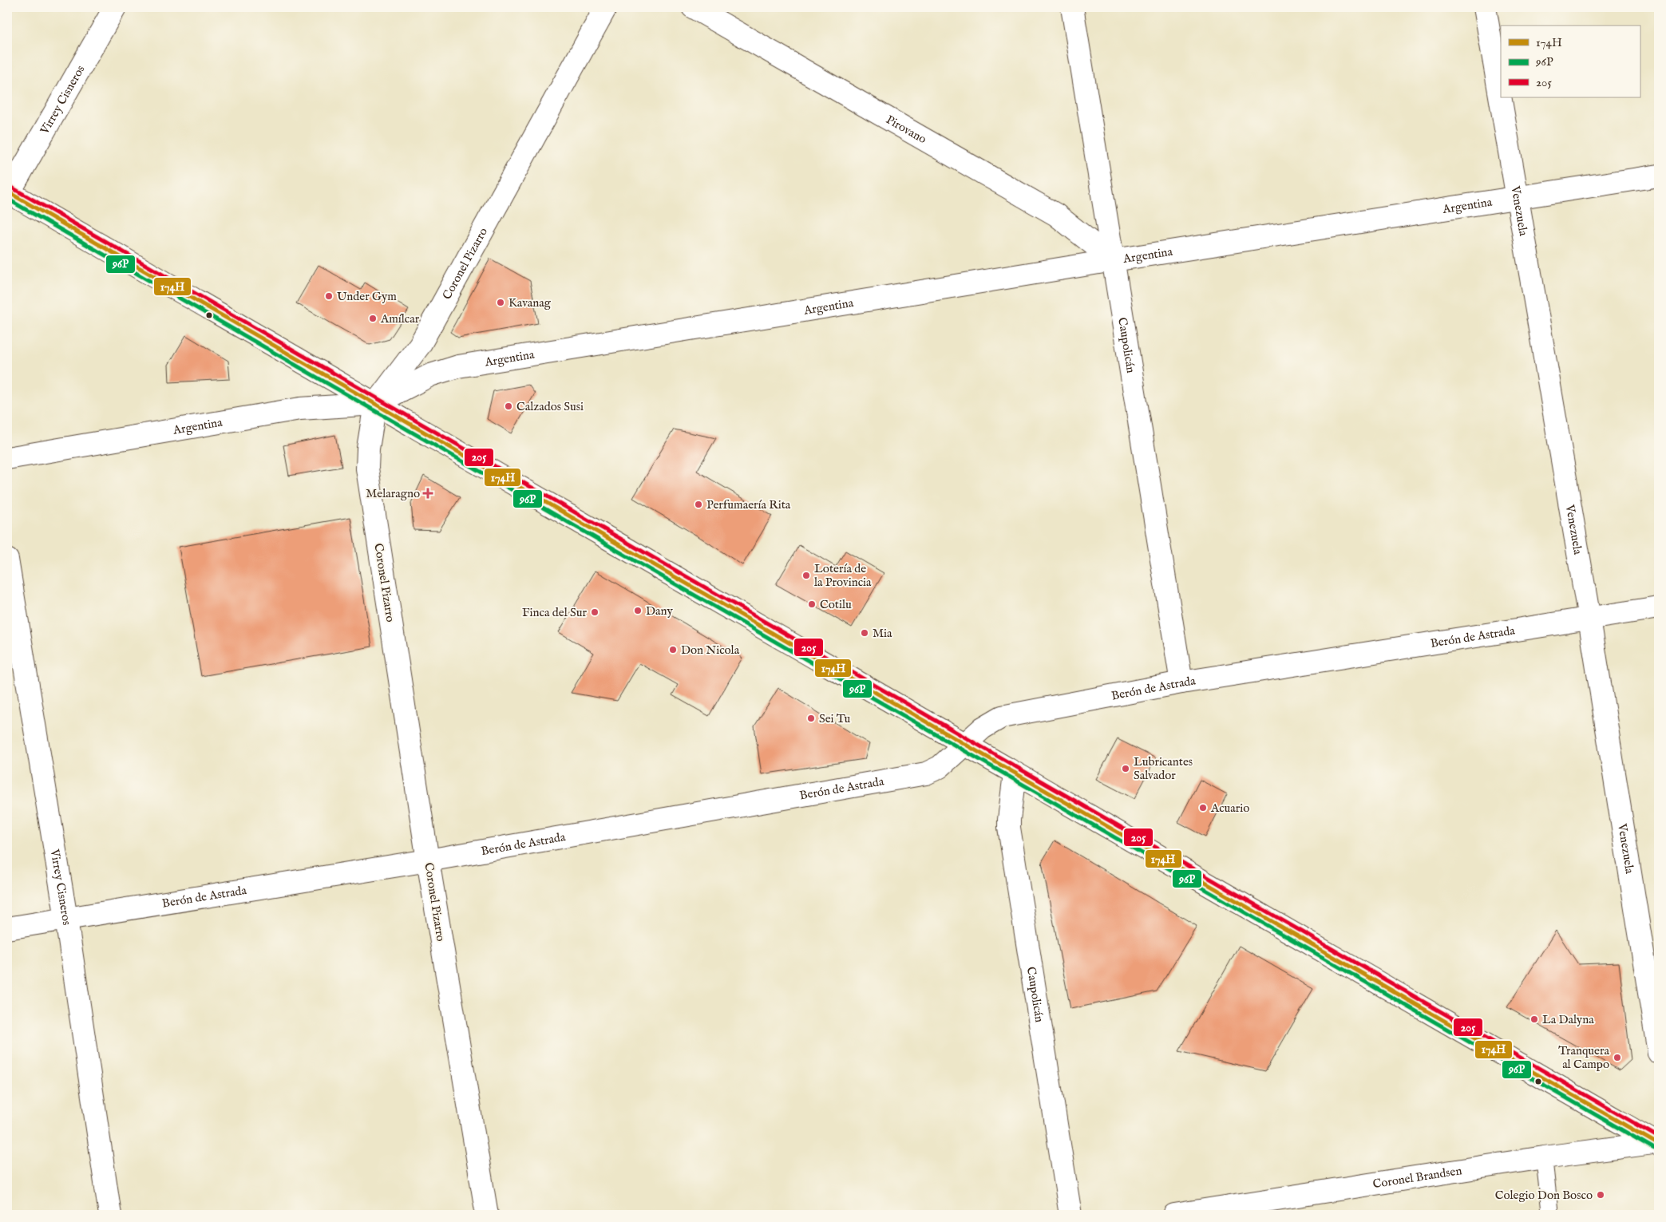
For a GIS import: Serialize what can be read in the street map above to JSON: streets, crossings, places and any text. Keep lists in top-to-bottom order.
{
  "streets": {
    "street": [
      "Virrey Cisneros",
      "Pirovano",
      "Argentina",
      "Venezuela",
      "Coronel Pizarro",
      "Caupolicán",
      "Berón de Astrada",
      "Coronel Brandsen"
    ]
  },
  "crossings": [
    ["Virrey Cisneros", "Berón de Astrada"],
    ["Pirovano", "Argentina"],
    ["Pirovano", "Caupolicán"],
    ["Argentina", "Venezuela"],
    ["Argentina", "Coronel Pizarro"],
    ["Argentina", "Caupolicán"],
    ["Venezuela", "Berón de Astrada"],
    ["Coronel Pizarro", "Berón de Astrada"],
    ["Caupolicán", "Berón de Astrada"]
  ],
  "places": {
    "other": [
      "Under Gym",
      "Kavanag",
      "Amílcar",
      "Calzados Susi",
      "Perfumaería Rita",
      "Lotería de la Provincia",
      "Cotilu",
      "Dany",
      "Finca del Sur",
      "Mia",
      "Don Nicola",
      "Sei Tu",
      "Lubricantes Salvador",
      "Acuario",
      "La Dalyna",
      "Tranquera al Campo",
      "Colegio Don Bosco"
    ],
    "health": ["Melaragno"]
  },
  "lines": ["transit line 205", "transit line 174H", "transit line 96P"],
  "legend": ["174H", "96P", "205"]
}
